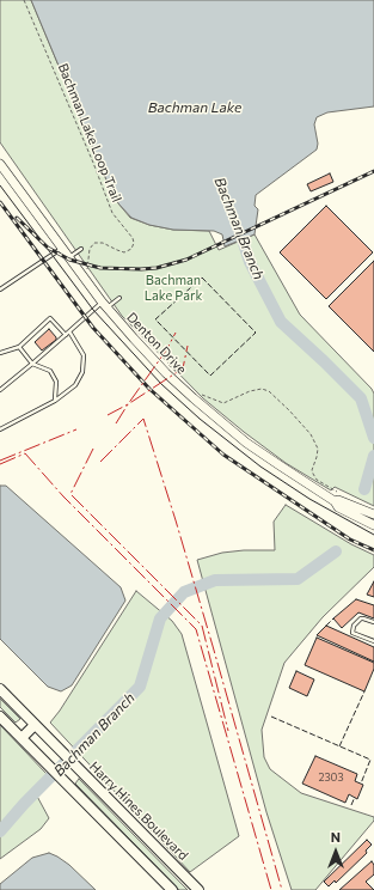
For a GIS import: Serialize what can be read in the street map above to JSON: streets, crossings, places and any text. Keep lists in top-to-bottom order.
{
  "streets": {
    "main road": ["Denton Drive", "Harry Hines Boulevard"],
    "path": ["Bachman Lake Loop Trail"]
  },
  "water": ["Bachman Lake", "Bachman Branch"],
  "parks": ["Bachman Lake Park"],
  "house_numbers": ["2303"],
  "north": "top"
}
